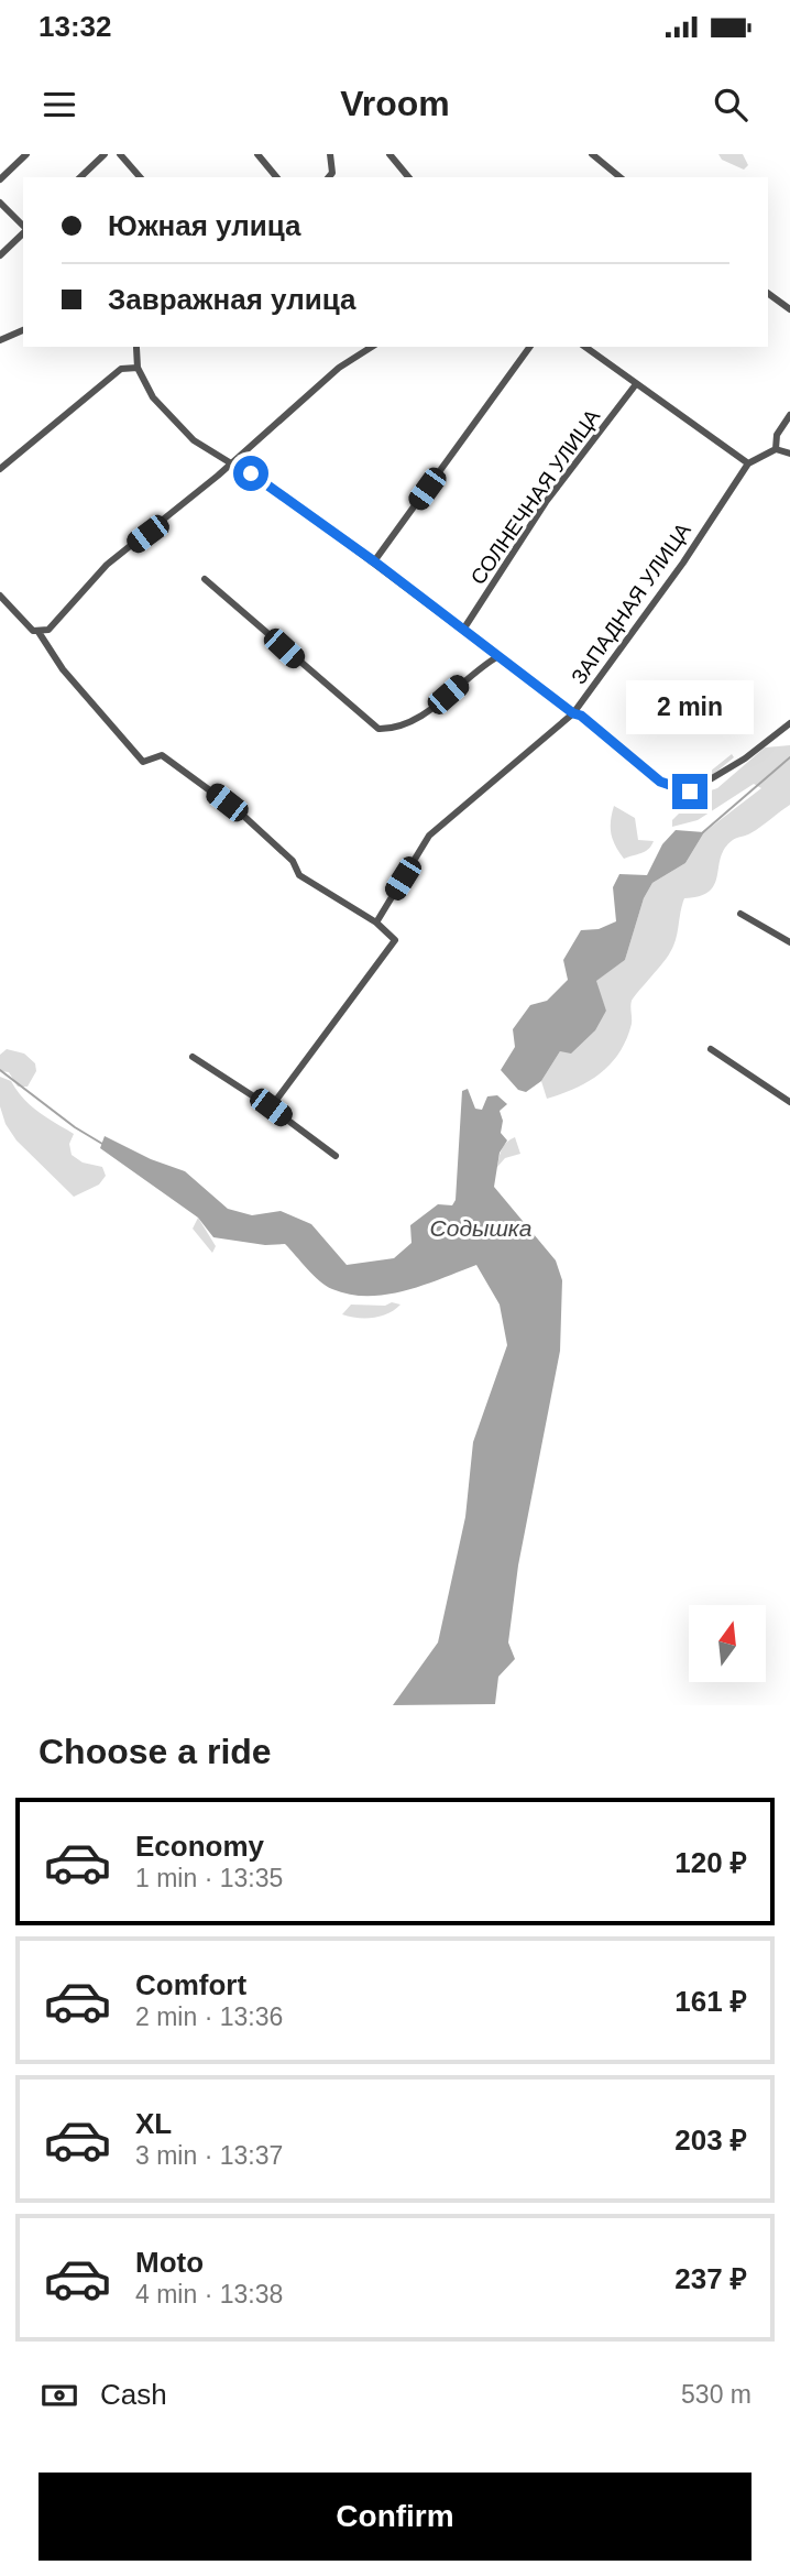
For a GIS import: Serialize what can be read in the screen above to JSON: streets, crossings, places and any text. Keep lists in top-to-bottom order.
{
  "streets": {
    "street": ["СОЛНЕЧНАЯ УЛИЦА", "ЗАПАДНАЯ УЛИЦА"]
  },
  "water": ["Содышка"],
  "north": "top",
  "page": {
    "status": "13:32",
    "header": "Vroom",
    "banner": ["Южная улица", "Завражная улица"],
    "bubble": "2 min",
    "heading": "Choose a ride",
    "list": [
      {
        "name": "Economy",
        "note": "1 min · 13:35",
        "value": "120 ₽"
      },
      {
        "name": "Comfort",
        "note": "2 min · 13:36",
        "value": "161 ₽"
      },
      {
        "name": "XL",
        "note": "3 min · 13:37",
        "value": "203 ₽"
      },
      {
        "name": "Moto",
        "note": "4 min · 13:38",
        "value": "237 ₽"
      }
    ],
    "pay": ["Cash", "530 m"],
    "buttons": "Confirm"
  }
}
